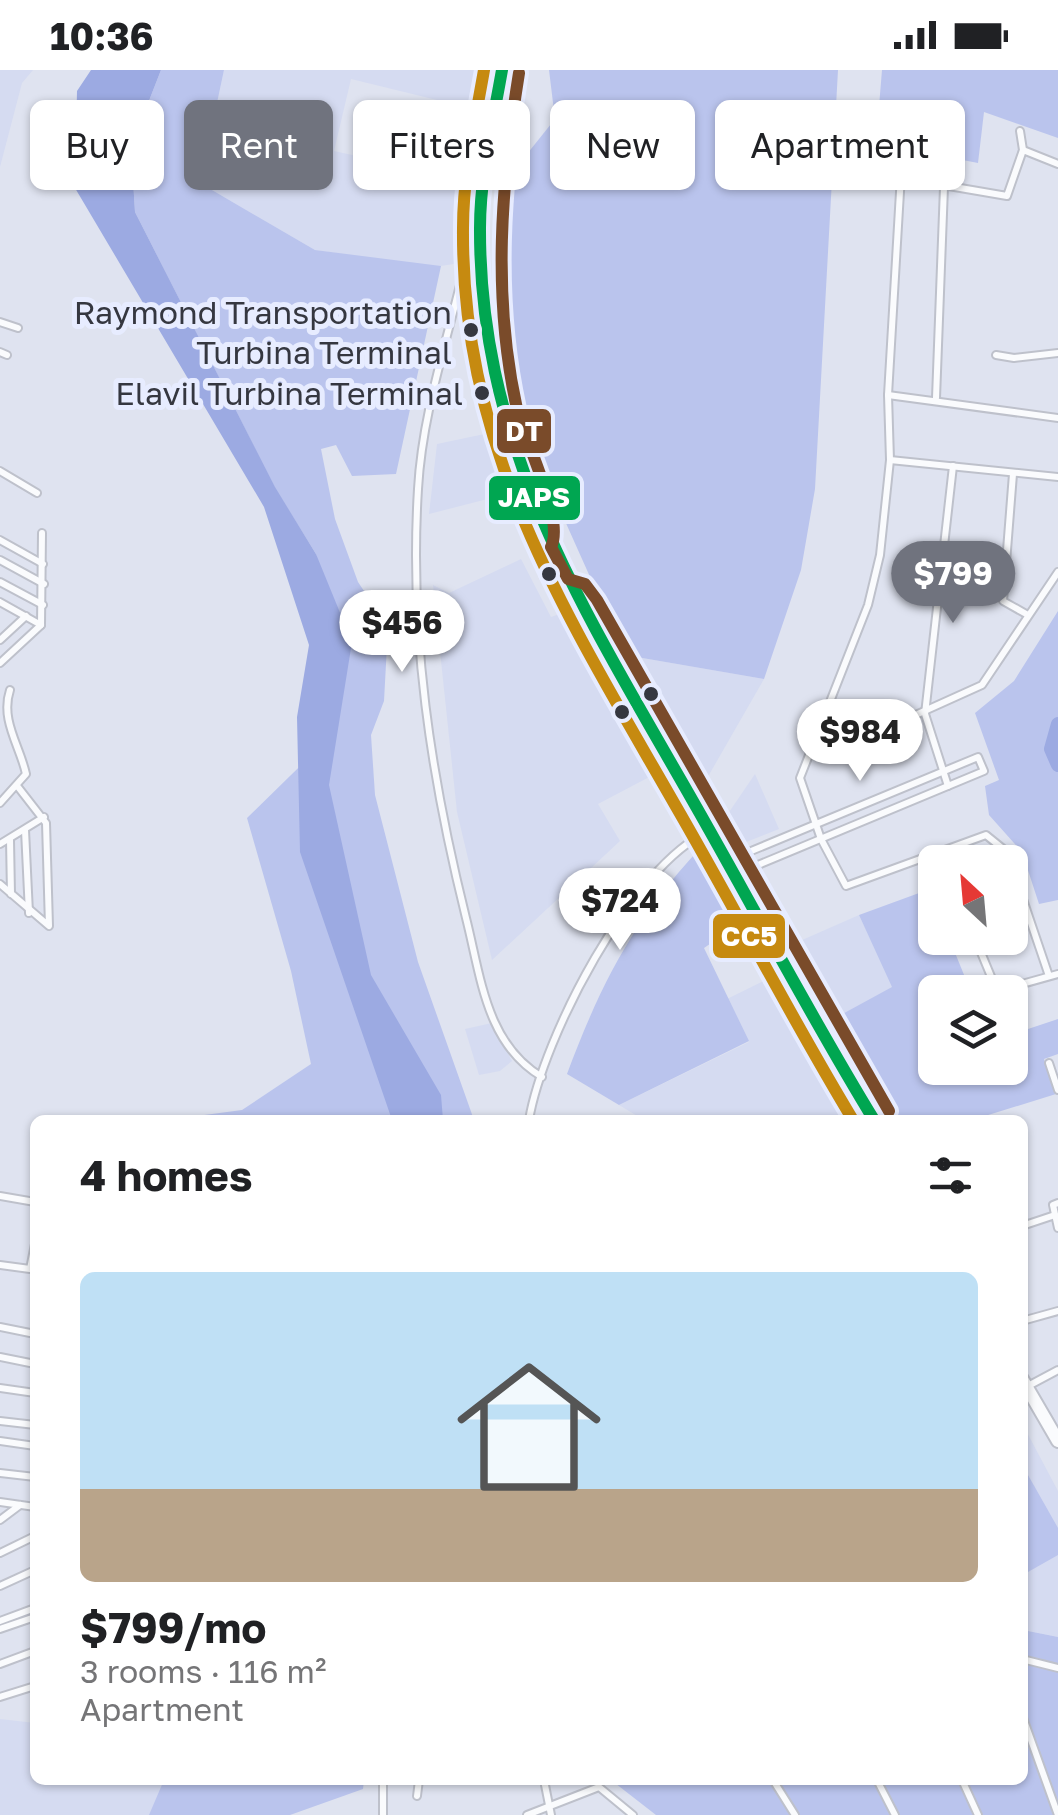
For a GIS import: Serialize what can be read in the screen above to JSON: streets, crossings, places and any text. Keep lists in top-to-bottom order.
{
  "places": ["Raymond Transportation Turbina Terminal", "Elavil Turbina Terminal"],
  "lines": ["transit line JAPS", "transit line CC5", "transit line DT"],
  "north": "top left",
  "page": {
    "status": "10:36",
    "chip": [
      "Buy",
      "Rent",
      "Filters",
      "New",
      "Apartment"
    ],
    "price": [
      "$799",
      "$456",
      "$984",
      "$724"
    ],
    "heading": "4 homes",
    "list": [
      {
        "name": "$799/mo",
        "note": "3 rooms · 116 m² · Apartment"
      }
    ]
  }
}
